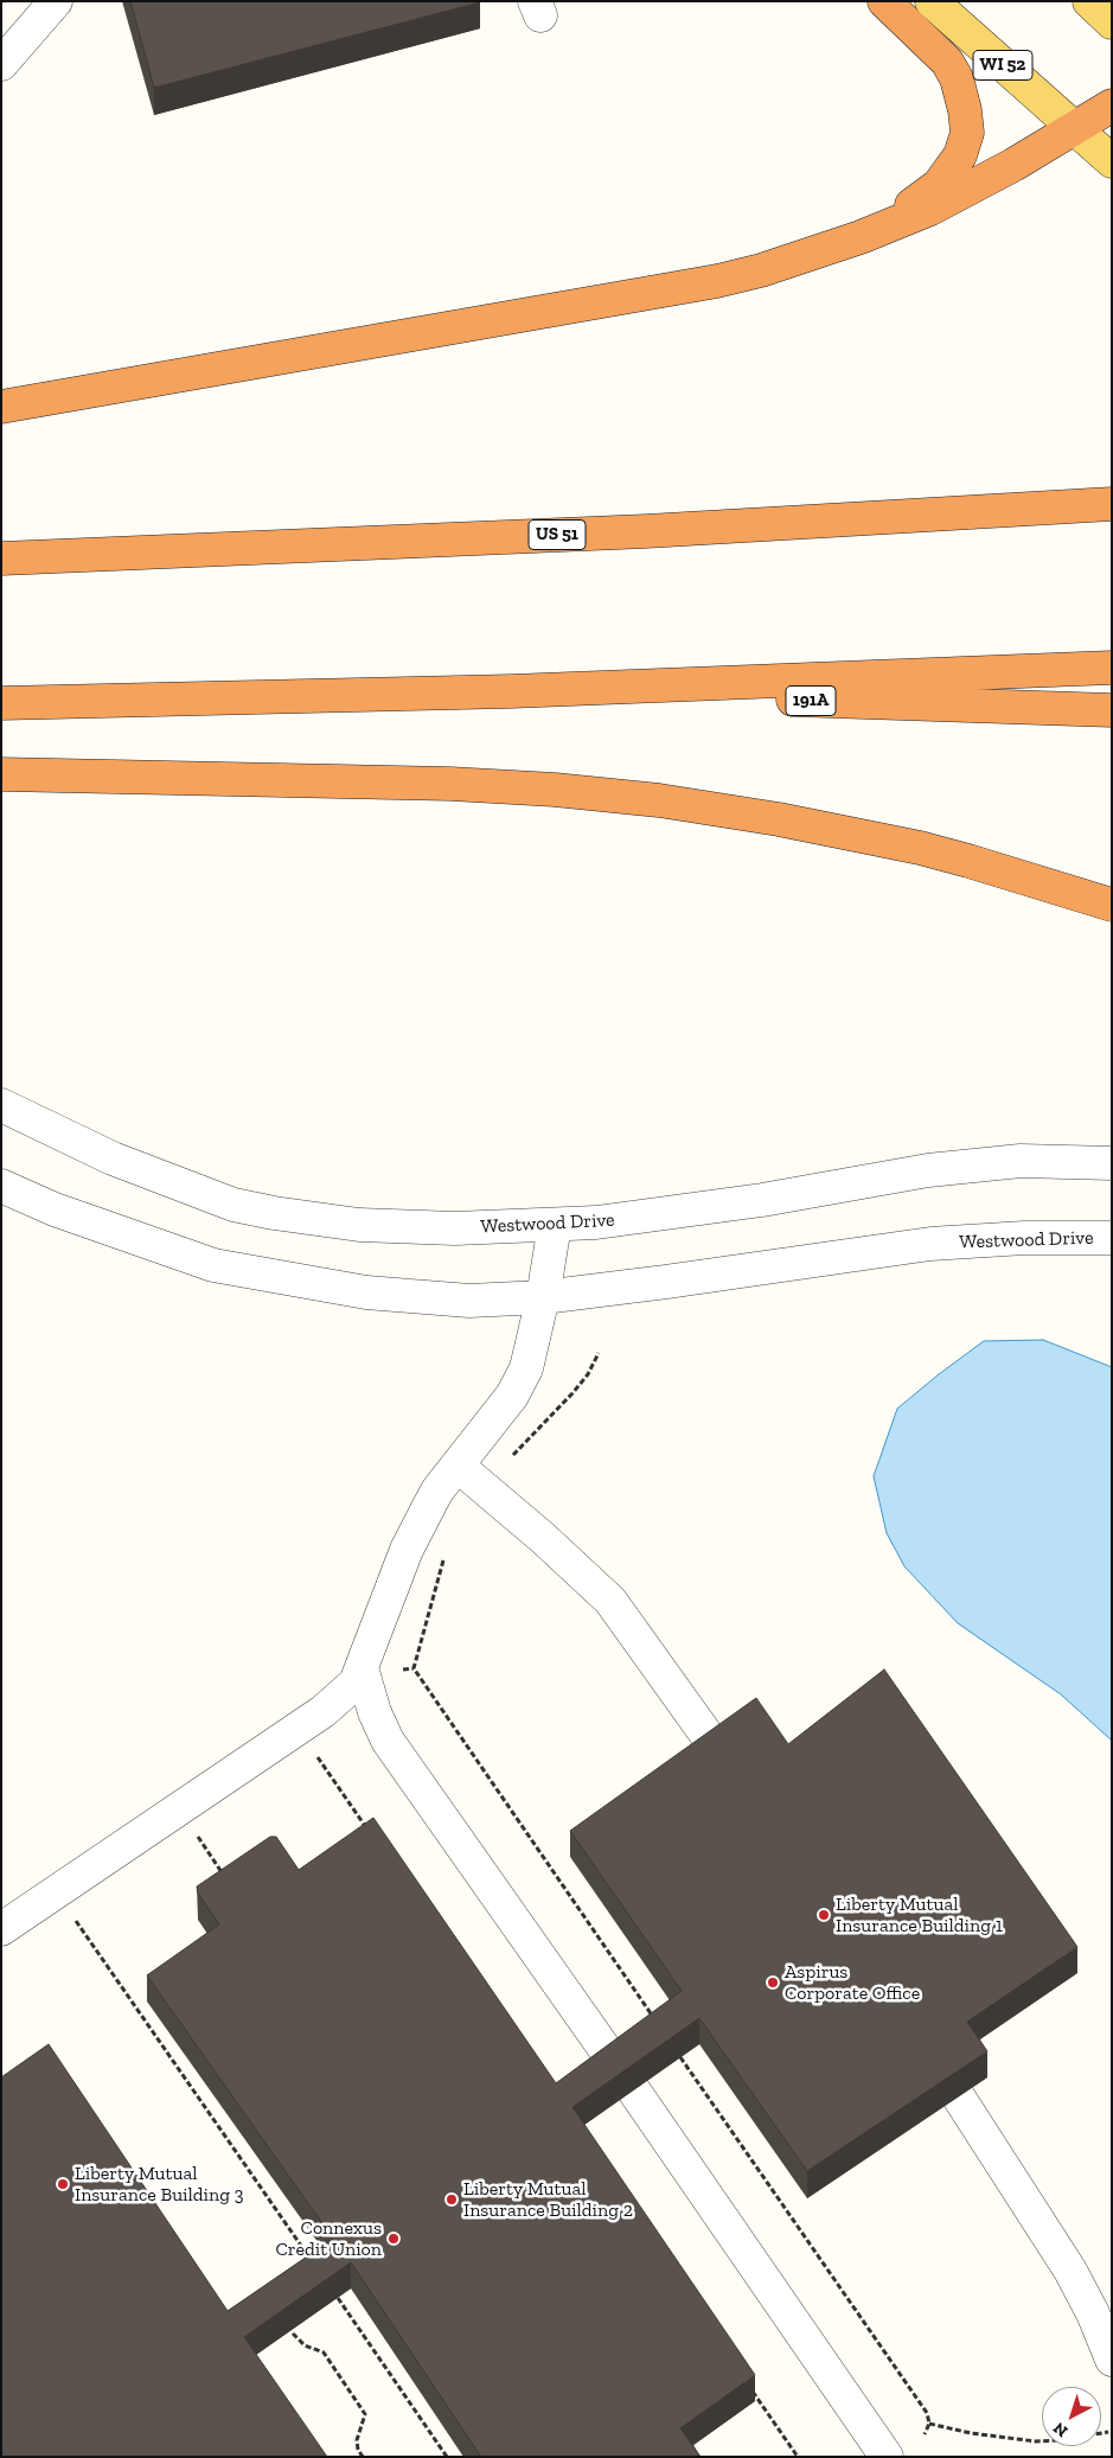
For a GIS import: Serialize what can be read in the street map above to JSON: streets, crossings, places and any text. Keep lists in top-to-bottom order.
{
  "streets": {
    "highway": ["US 51", "191A"],
    "main road": ["WI 52"],
    "street": ["Westwood Drive"]
  },
  "places": [
    "Liberty Mutual Insurance Building 1",
    "Aspirus Corporate Office",
    "Liberty Mutual Insurance Building 3",
    "Liberty Mutual Insurance Building 2",
    "Connexus Credit Union"
  ],
  "north": "bottom left"
}
